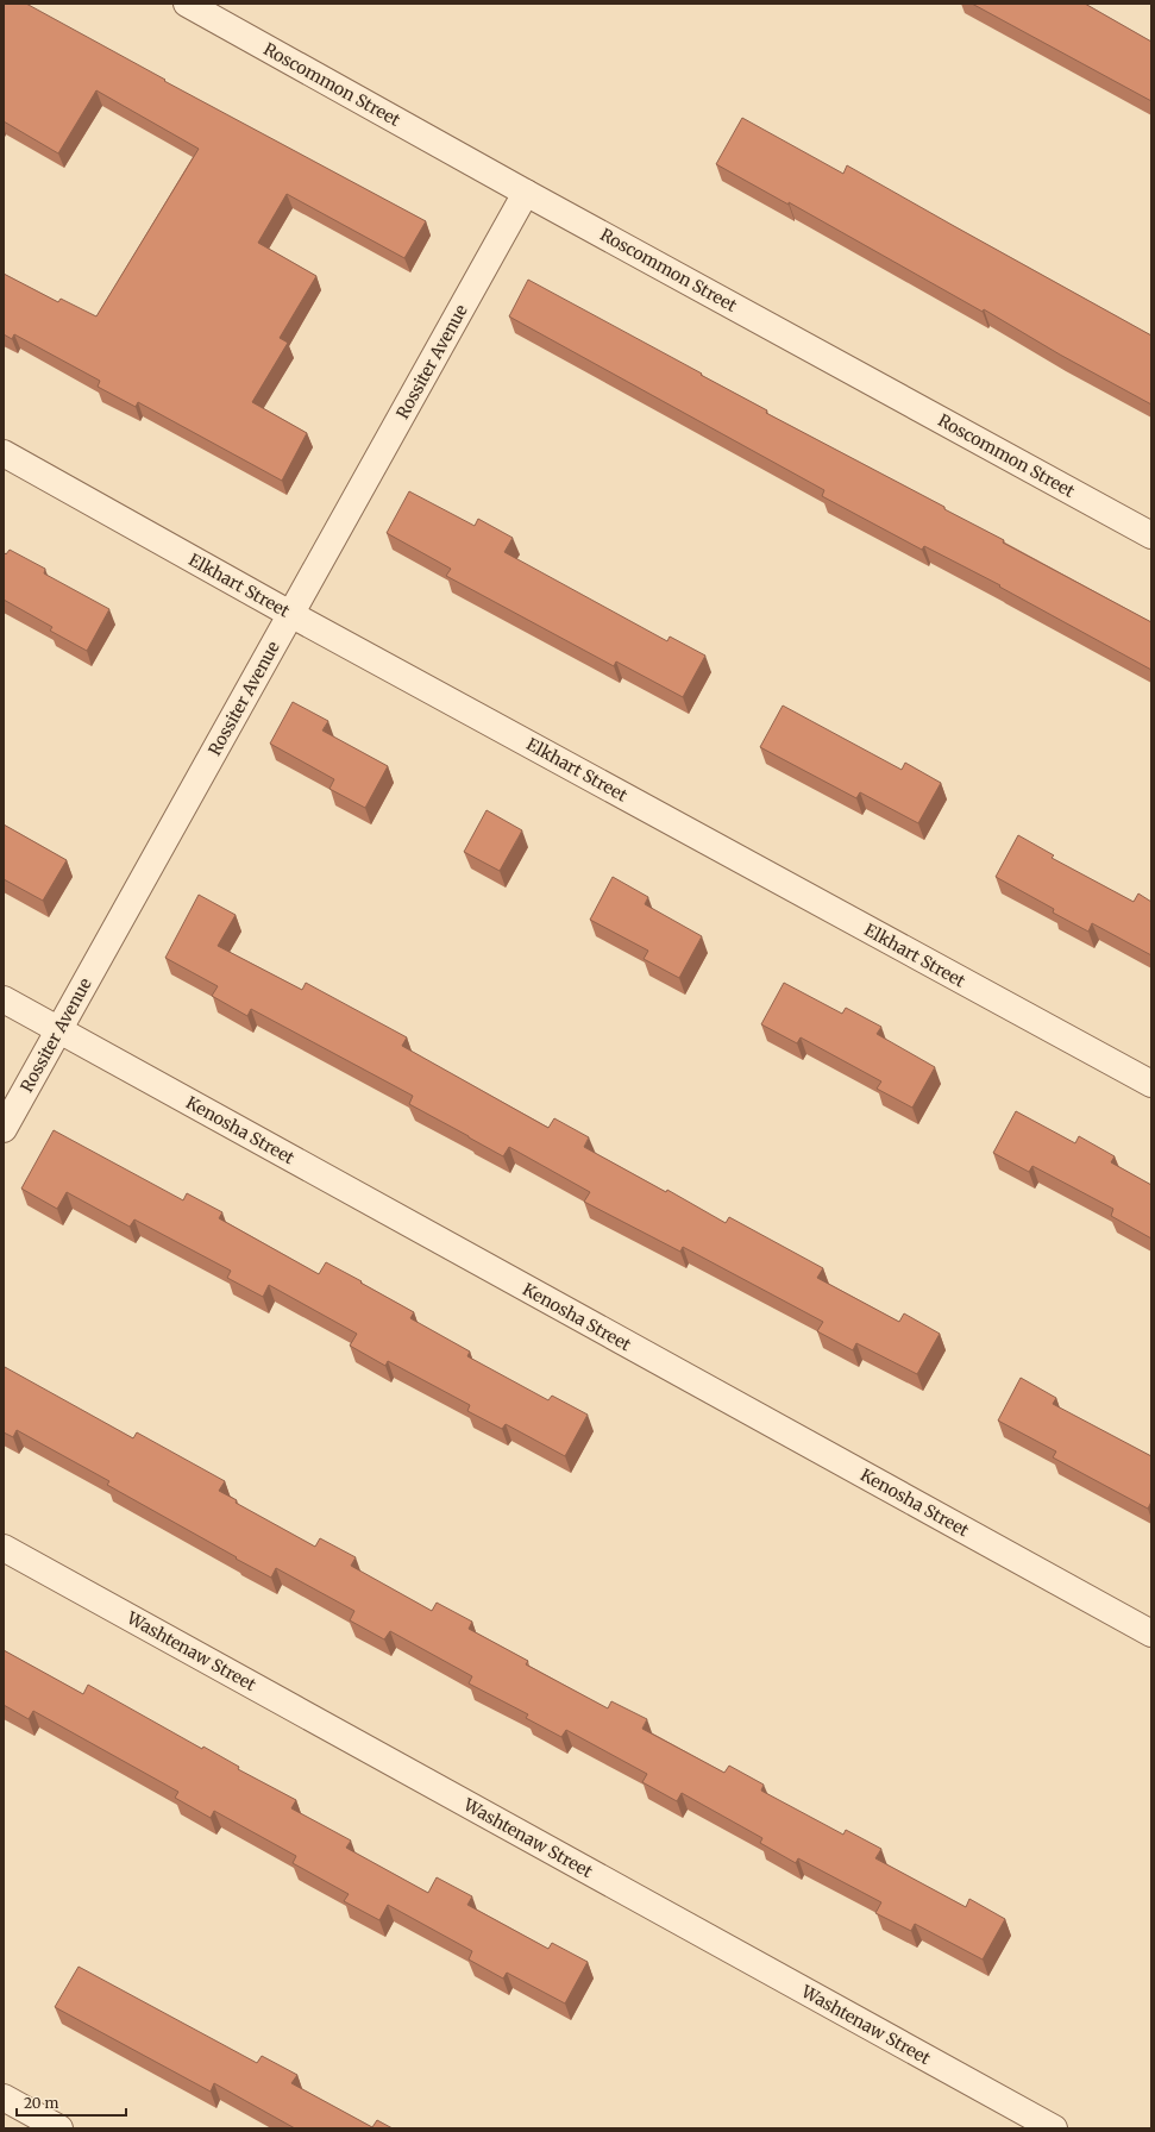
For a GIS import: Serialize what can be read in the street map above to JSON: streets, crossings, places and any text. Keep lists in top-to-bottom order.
{
  "streets": {
    "street": [
      "Roscommon Street",
      "Rossiter Avenue",
      "Elkhart Street",
      "Kenosha Street",
      "Washtenaw Street"
    ]
  },
  "crossings": [
    ["Roscommon Street", "Rossiter Avenue"],
    ["Rossiter Avenue", "Elkhart Street"],
    ["Rossiter Avenue", "Kenosha Street"]
  ],
  "scale_bar": "20 m"
}
